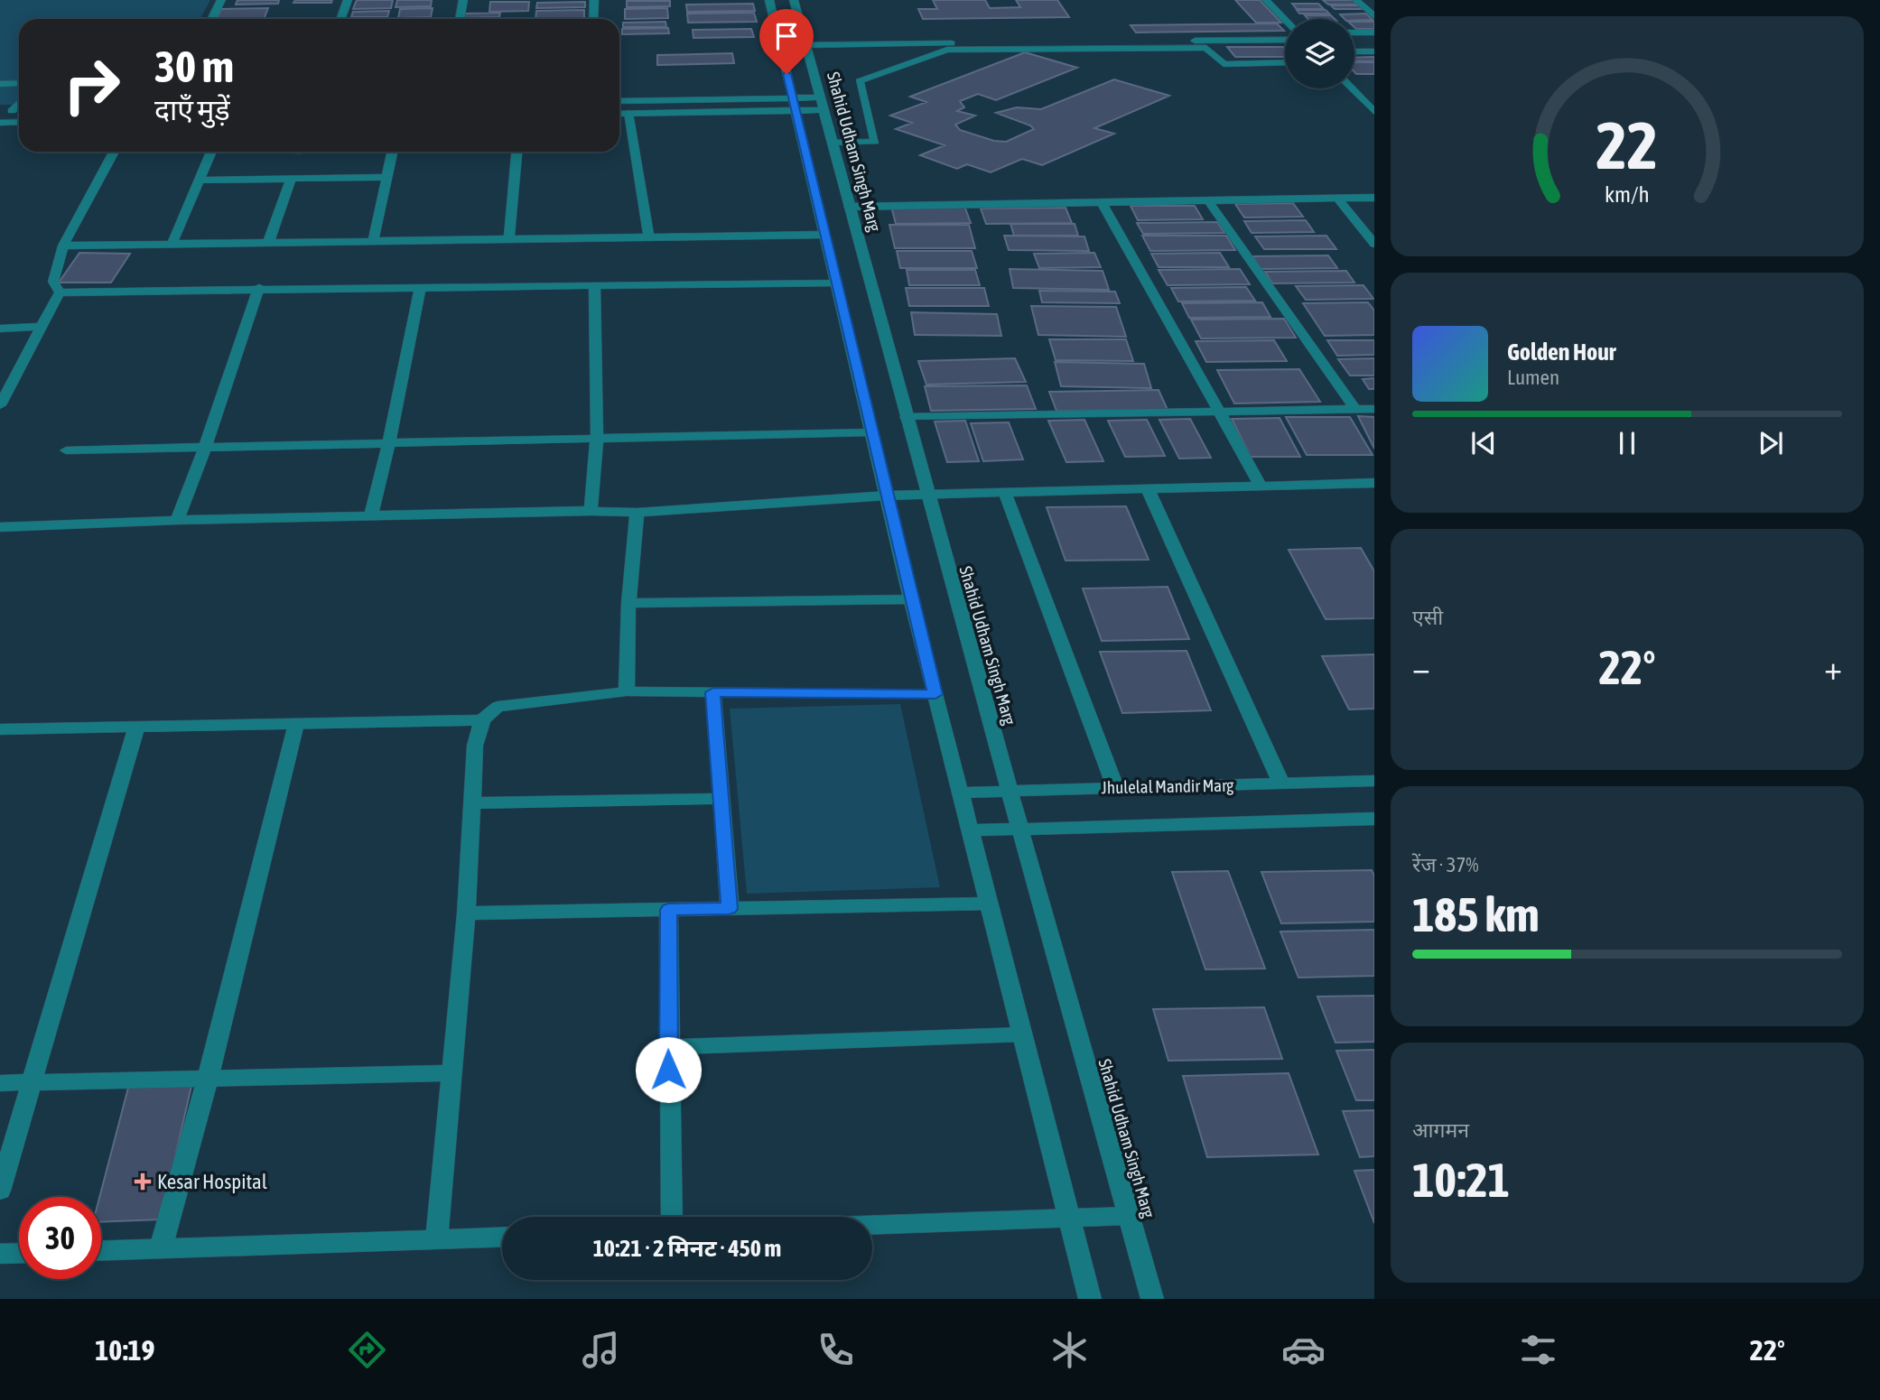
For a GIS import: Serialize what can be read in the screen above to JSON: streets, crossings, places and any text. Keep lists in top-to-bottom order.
{
  "streets": {
    "street": ["Shahid Udham Singh Marg", "Jhulelal Mandir Marg"]
  },
  "crossings": [
    ["Shahid Udham Singh Marg", "Jhulelal Mandir Marg"]
  ],
  "places": {
    "health": ["Kesar Hospital"]
  },
  "page": {
    "turn": ["30 m", "दाएँ मुड़ें"],
    "song": ["Golden Hour", "Lumen"],
    "tile": [
      "एसी",
      ["रेंज · 37%", "185 km"],
      ["आगमन", "10:21"]
    ],
    "heat": ["−", "22°", "+"],
    "limit": "30",
    "trip": "10:21 · 2 मिनट · 450 m",
    "tabs": ["10:19", "22°"],
    "gauge": ["22", "km/h"]
  }
}
